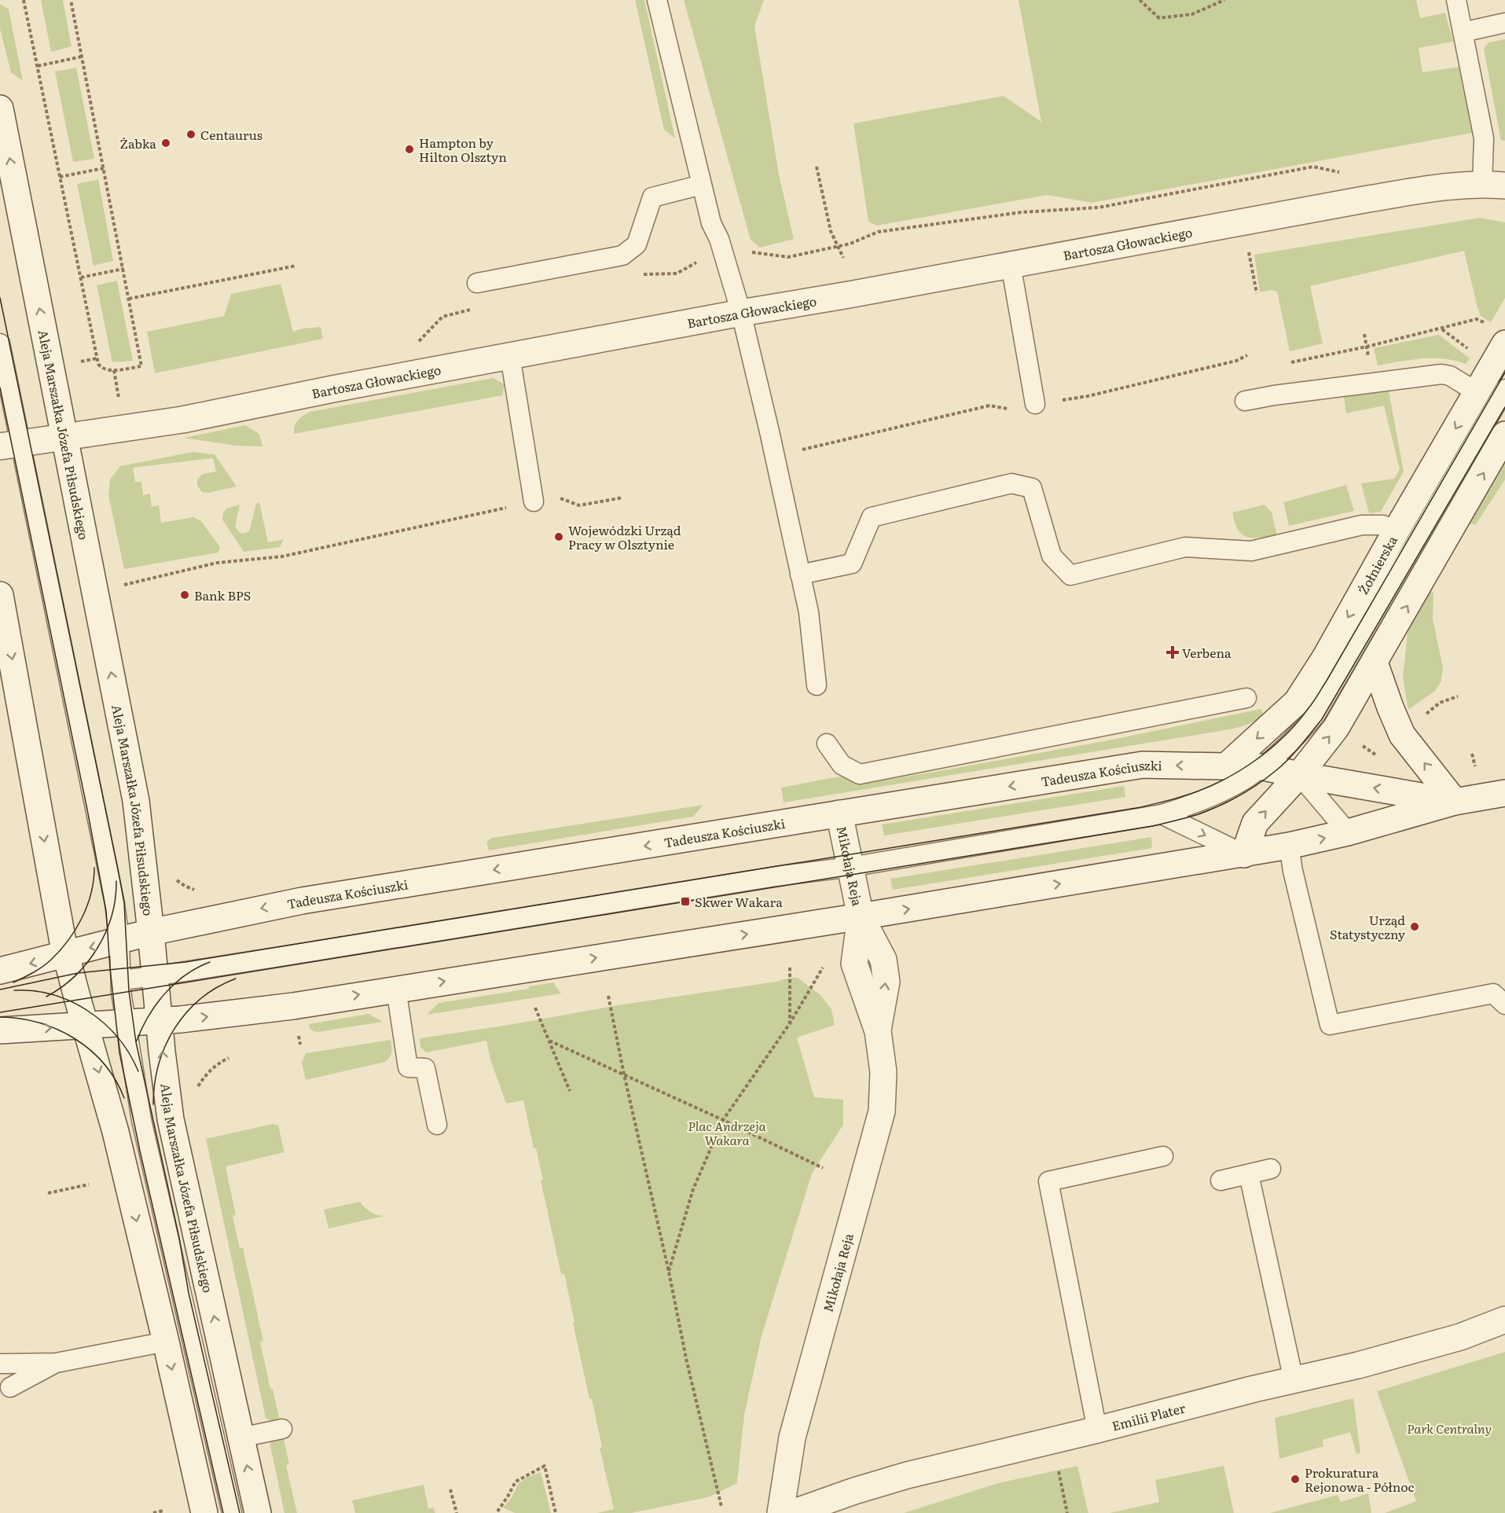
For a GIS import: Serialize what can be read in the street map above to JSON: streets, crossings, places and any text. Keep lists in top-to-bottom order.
{
  "streets": {
    "street": [
      "Bartosza Głowackiego",
      "Aleja Marszałka Józefa Piłsudskiego",
      "Żołnierska",
      "Tadeusza Kościuszki",
      "Mikołaja Reja",
      "Emilii Plater"
    ]
  },
  "crossings": [
    ["Bartosza Głowackiego", "Aleja Marszałka Józefa Piłsudskiego"],
    ["Aleja Marszałka Józefa Piłsudskiego", "Tadeusza Kościuszki"],
    ["Żołnierska", "Tadeusza Kościuszki"],
    ["Tadeusza Kościuszki", "Mikołaja Reja"]
  ],
  "parks": ["Plac Andrzeja Wakara", "Park Centralny"],
  "places": {
    "other": [
      "Centaurus",
      "Żabka",
      "Hampton by Hilton Olsztyn",
      "Wojewódzki Urząd Pracy w Olsztynie",
      "Bank BPS",
      "Urząd Statystyczny",
      "Prokuratura Rejonowa - Północ"
    ],
    "health": ["Verbena"],
    "transit": ["Skwer Wakara"]
  }
}
